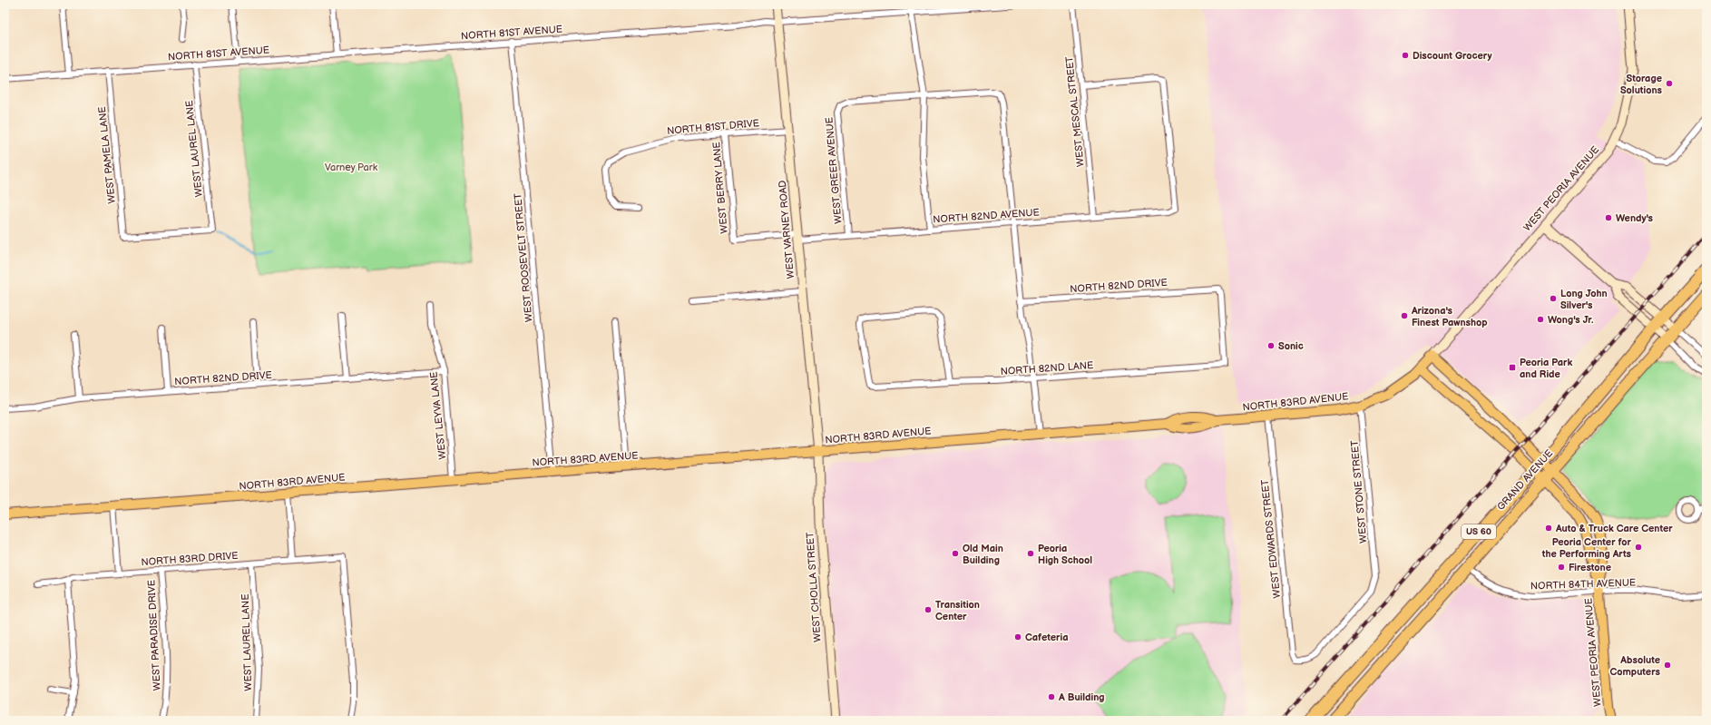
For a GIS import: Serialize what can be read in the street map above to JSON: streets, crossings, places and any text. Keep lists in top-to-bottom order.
{
  "streets": {
    "highway": ["GRAND AVENUE", "US 60"],
    "main road": ["WEST PEORIA AVENUE", "NORTH 83RD AVENUE"],
    "street": [
      "NORTH 81ST AVENUE",
      "WEST MESCAL STREET",
      "NORTH 81ST DRIVE",
      "WEST LAUREL LANE",
      "WEST PAMELA LANE",
      "WEST GREER AVENUE",
      "WEST BERRY LANE",
      "NORTH 82ND AVENUE",
      "WEST VARNEY ROAD",
      "WEST ROOSEVELT STREET",
      "NORTH 82ND DRIVE",
      "NORTH 82ND LANE",
      "WEST LEYVA LANE",
      "WEST STONE STREET",
      "WEST EDWARDS STREET",
      "NORTH 83RD DRIVE",
      "NORTH 84TH AVENUE",
      "WEST CHOLLA STREET",
      "WEST PARADISE DRIVE"
    ]
  },
  "crossings": [
    ["NORTH 81ST AVENUE", "WEST LAUREL LANE"],
    ["NORTH 81ST AVENUE", "WEST PAMELA LANE"],
    ["NORTH 81ST AVENUE", "WEST VARNEY ROAD"],
    ["NORTH 81ST AVENUE", "WEST ROOSEVELT STREET"],
    ["WEST MESCAL STREET", "NORTH 82ND AVENUE"],
    ["NORTH 81ST DRIVE", "WEST BERRY LANE"],
    ["NORTH 81ST DRIVE", "WEST VARNEY ROAD"],
    ["WEST LAUREL LANE", "WEST PAMELA LANE"],
    ["WEST LAUREL LANE", "NORTH 83RD DRIVE"],
    ["WEST GREER AVENUE", "NORTH 82ND AVENUE"],
    ["WEST BERRY LANE", "NORTH 82ND AVENUE"],
    ["WEST PEORIA AVENUE", "NORTH 83RD AVENUE"],
    ["WEST PEORIA AVENUE", "GRAND AVENUE"],
    ["WEST PEORIA AVENUE", "NORTH 84TH AVENUE"],
    ["NORTH 82ND AVENUE", "WEST VARNEY ROAD"],
    ["WEST VARNEY ROAD", "NORTH 83RD AVENUE"],
    ["WEST VARNEY ROAD", "WEST CHOLLA STREET"],
    ["WEST ROOSEVELT STREET", "NORTH 83RD AVENUE"],
    ["NORTH 82ND DRIVE", "NORTH 82ND LANE"],
    ["NORTH 82ND DRIVE", "WEST LEYVA LANE"],
    ["NORTH 83RD AVENUE", "WEST LEYVA LANE"],
    ["NORTH 83RD AVENUE", "WEST STONE STREET"],
    ["NORTH 83RD AVENUE", "WEST EDWARDS STREET"],
    ["NORTH 83RD AVENUE", "WEST CHOLLA STREET"],
    ["GRAND AVENUE", "NORTH 84TH AVENUE"],
    ["WEST STONE STREET", "WEST EDWARDS STREET"],
    ["NORTH 83RD DRIVE", "WEST PARADISE DRIVE"]
  ],
  "parks": ["Varney Park"],
  "places": {
    "other": [
      "Discount Grocery",
      "Storage Solutions",
      "Wendy's",
      "Long John Silver's",
      "Arizona's Finest Pawnshop",
      "Wong's Jr.",
      "Sonic",
      "Auto & Truck Care Center",
      "Peoria Center for the Performing Arts",
      "Old Main Building",
      "Peoria High School",
      "Firestone",
      "Transition Center",
      "Cafeteria",
      "Absolute Computers",
      "A Building"
    ],
    "transit": ["Peoria Park and Ride"]
  }
}
